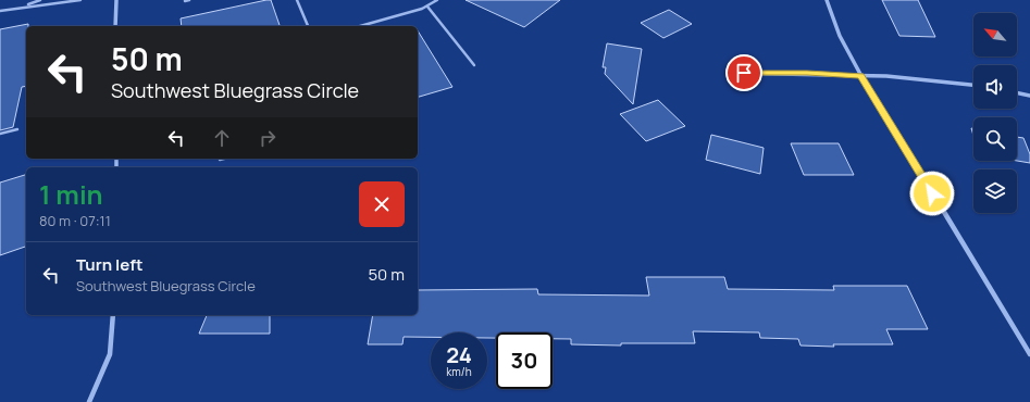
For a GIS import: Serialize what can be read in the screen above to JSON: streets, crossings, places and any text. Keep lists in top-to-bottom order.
{
  "north": "top left",
  "page": {
    "turn": ["50 m", "Southwest Bluegrass Circle"],
    "heading": ["1 min", "80 m · 07:11"],
    "list": [
      {
        "name": "Turn left",
        "note": "Southwest Bluegrass Circle",
        "value": "50 m"
      }
    ],
    "speed": "24 km/h",
    "limit": "30"
  }
}
